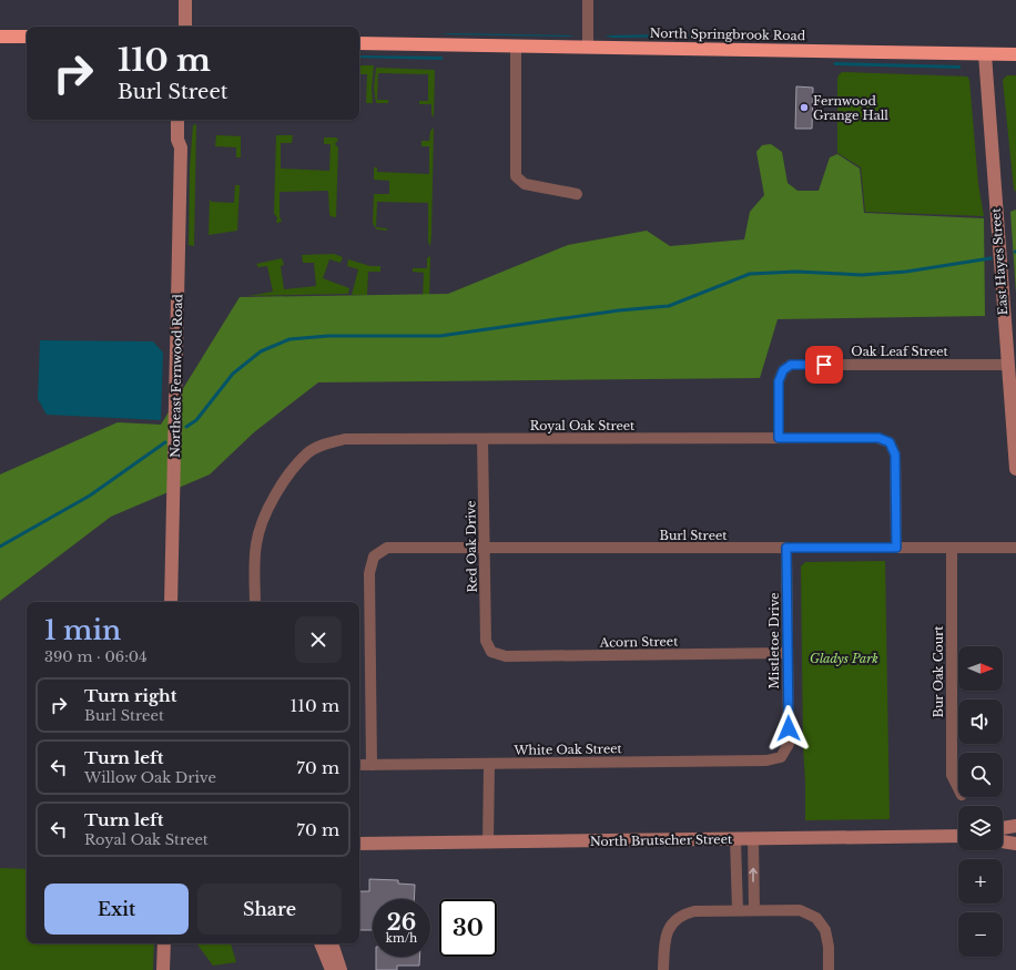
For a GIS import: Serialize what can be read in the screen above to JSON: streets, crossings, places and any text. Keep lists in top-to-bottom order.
{
  "streets": {
    "highway": ["North Springbrook Road"],
    "street": [
      "East Hayes Street",
      "Oak Leaf Street",
      "Northeast Fernwood Road",
      "Royal Oak Street",
      "Burl Street",
      "Red Oak Drive",
      "Mistletoe Drive",
      "Acorn Street",
      "Bur Oak Court",
      "White Oak Street",
      "North Brutscher Street"
    ]
  },
  "crossings": [
    ["North Springbrook Road", "East Hayes Street"],
    ["East Hayes Street", "Oak Leaf Street"],
    ["Oak Leaf Street", "Royal Oak Street"],
    ["Royal Oak Street", "Burl Street"],
    ["Royal Oak Street", "Red Oak Drive"],
    ["Burl Street", "Red Oak Drive"],
    ["Burl Street", "Mistletoe Drive"],
    ["Burl Street", "Bur Oak Court"],
    ["Burl Street", "White Oak Street"],
    ["Red Oak Drive", "Acorn Street"],
    ["Mistletoe Drive", "Acorn Street"],
    ["Mistletoe Drive", "White Oak Street"]
  ],
  "parks": ["Gladys Park"],
  "places": ["Fernwood Grange Hall"],
  "north": "right",
  "page": {
    "turn": ["110 m", "Burl Street"],
    "heading": ["1 min", "390 m · 06:04"],
    "map_buttons": ["+", "−"],
    "list": [
      {
        "name": "Turn right",
        "note": "Burl Street",
        "value": "110 m"
      },
      {
        "name": "Turn left",
        "note": "Willow Oak Drive",
        "value": "70 m"
      },
      {
        "name": "Turn left",
        "note": "Royal Oak Street",
        "value": "70 m"
      }
    ],
    "buttons": ["Exit", "Share"],
    "speed": "26 km/h",
    "limit": "30"
  }
}
